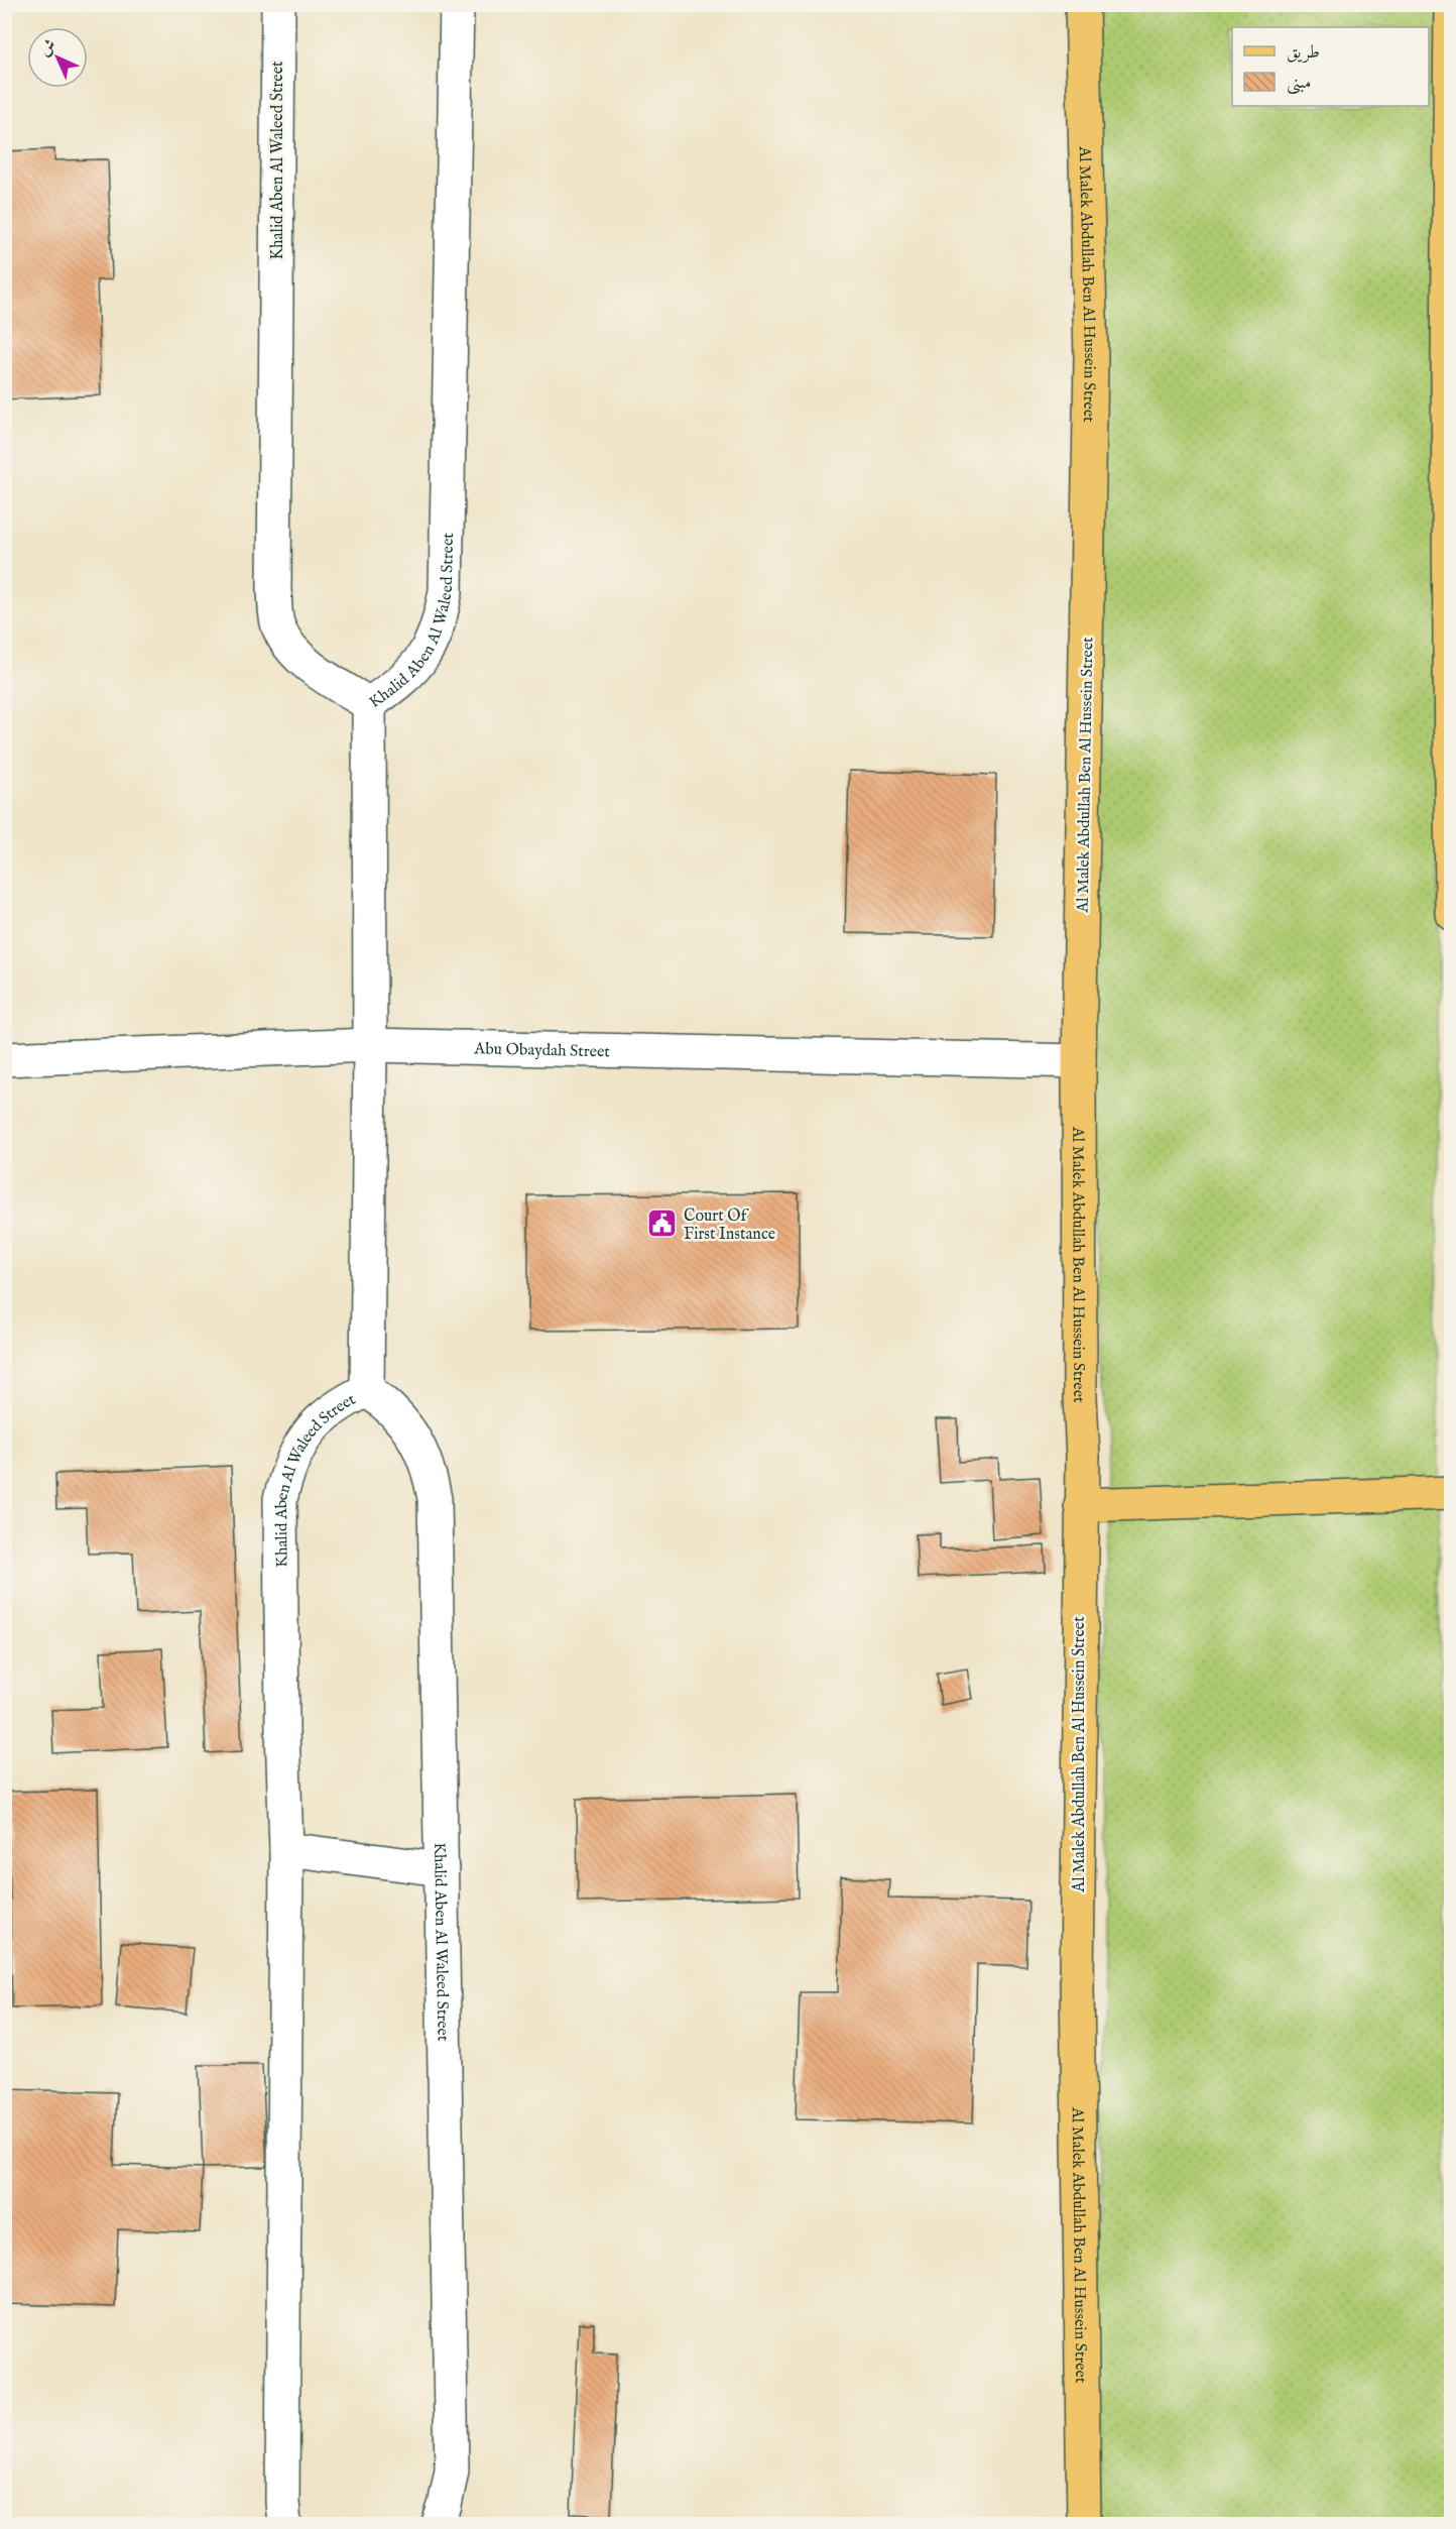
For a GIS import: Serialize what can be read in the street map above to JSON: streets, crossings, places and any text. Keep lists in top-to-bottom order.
{
  "streets": {
    "main road": ["Al Malek Abdullah Ben Al Hussein Street"],
    "street": ["Khalid Aben Al Waleed Street", "Abu Obaydah Street"]
  },
  "crossings": [
    ["Al Malek Abdullah Ben Al Hussein Street", "Abu Obaydah Street"]
  ],
  "places": {
    "public building": ["Court Of First Instance"]
  },
  "legend": ["طريق", "مبنى"],
  "north": "top left"
}
